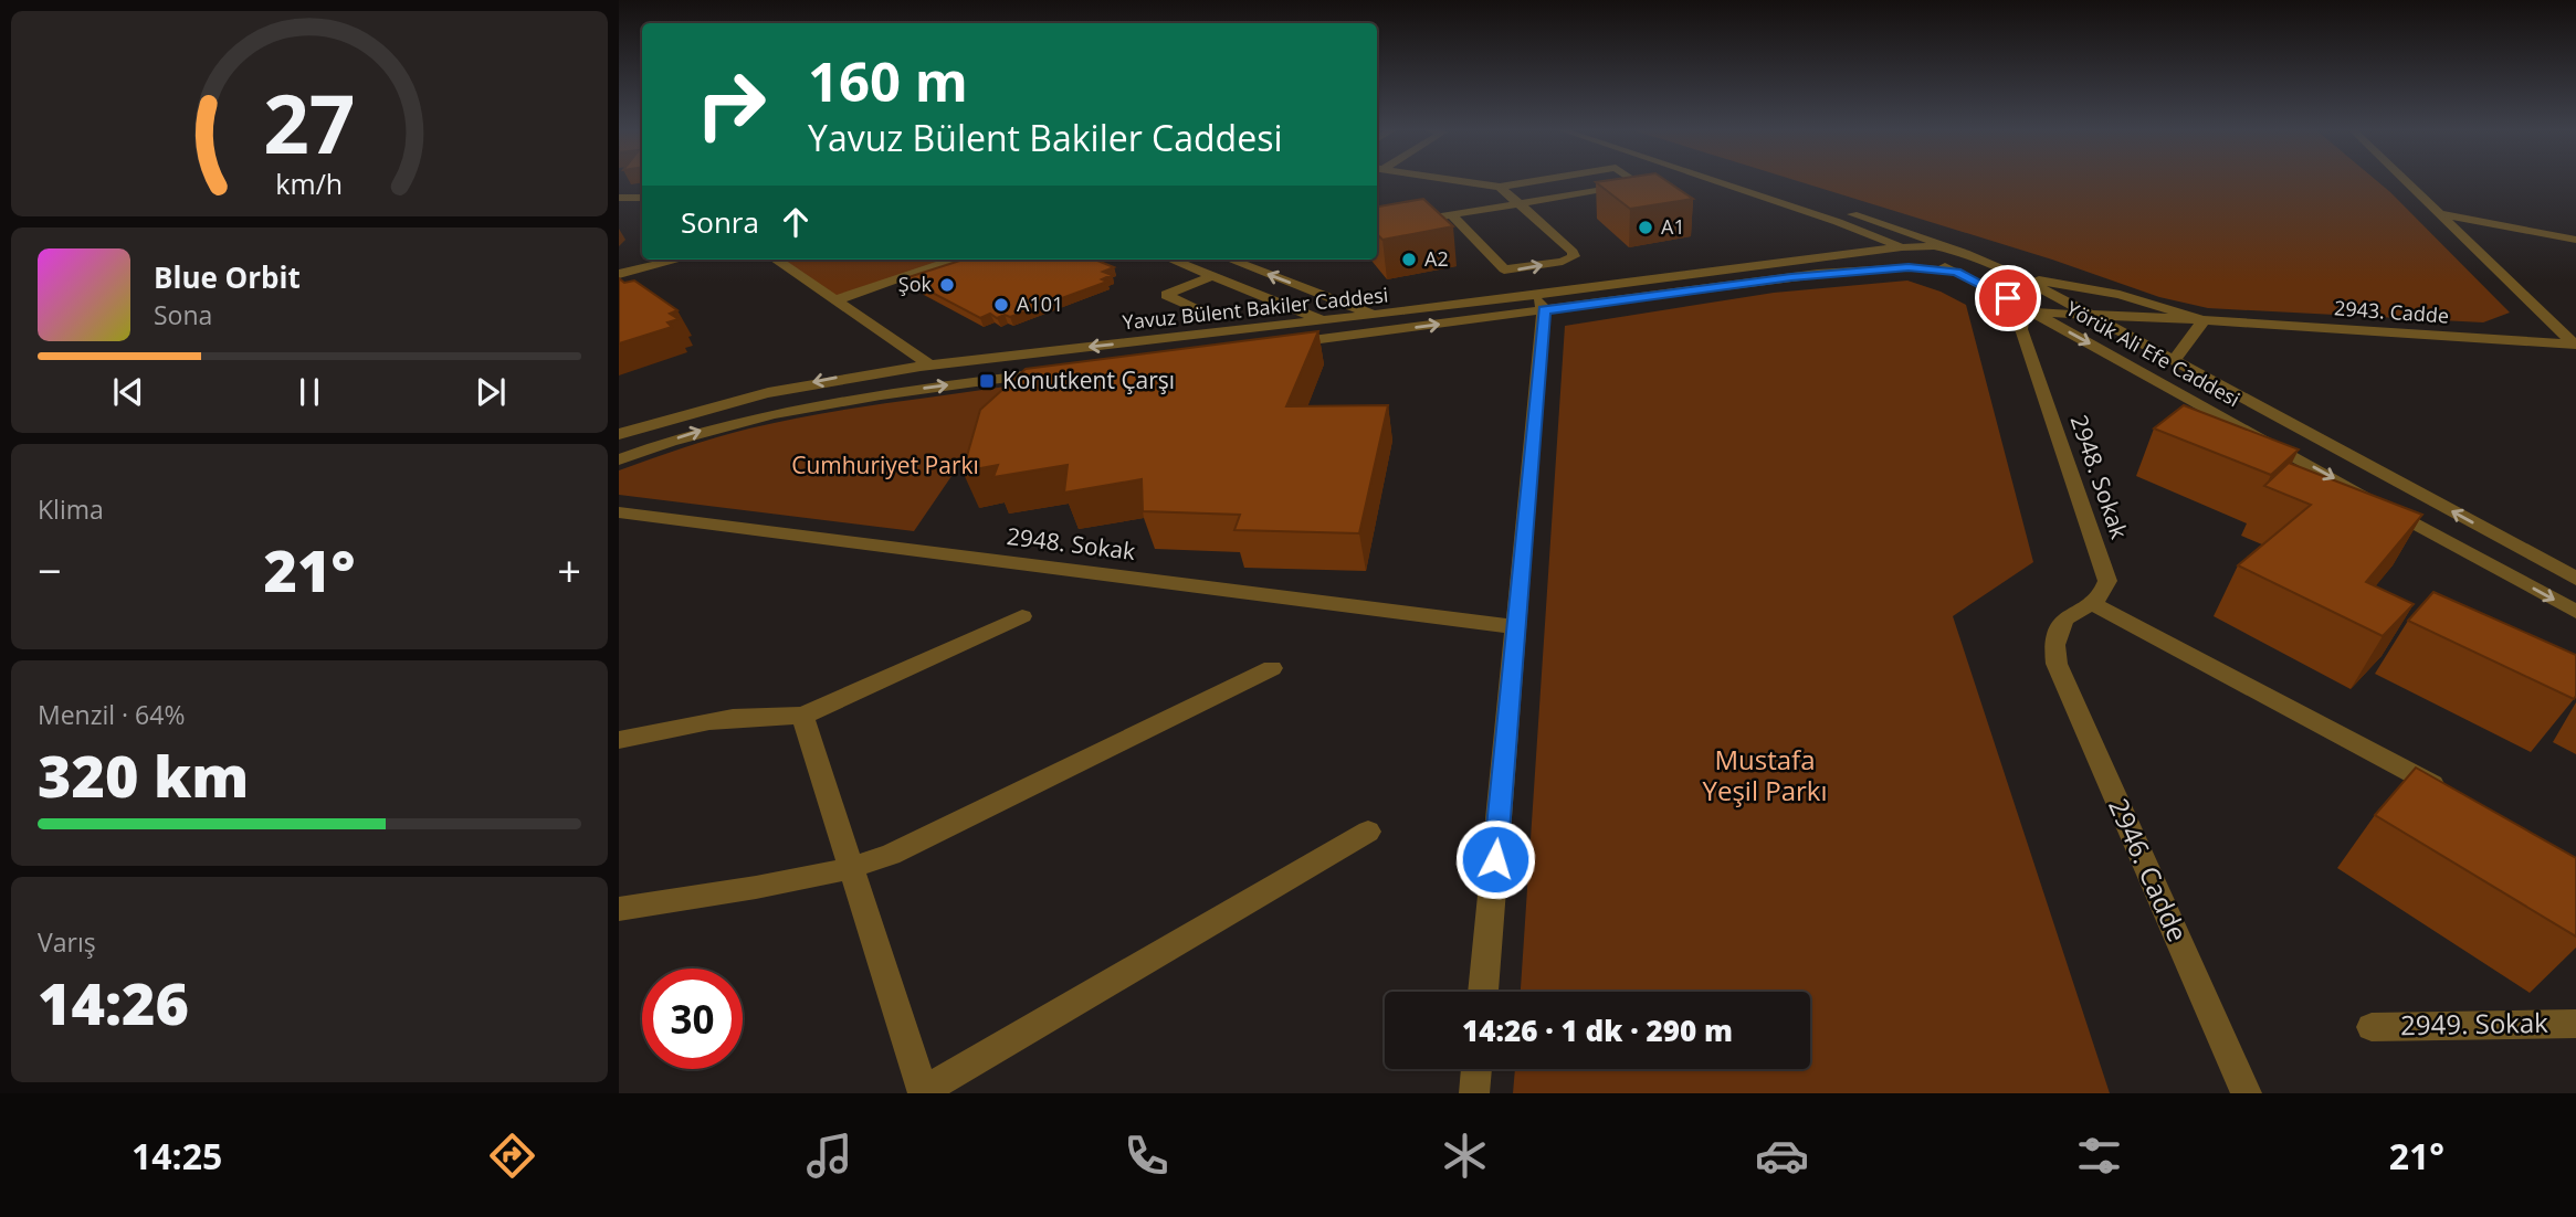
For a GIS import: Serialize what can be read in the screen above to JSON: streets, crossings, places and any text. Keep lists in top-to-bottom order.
{
  "streets": {
    "street": [
      "Yavuz Bülent Bakiler Caddesi",
      "2943. Cadde",
      "Yörük Ali Efe Caddesi",
      "2948. Sokak",
      "2946. Cadde",
      "2949. Sokak"
    ]
  },
  "crossings": [
    ["Yavuz Bülent Bakiler Caddesi", "Yörük Ali Efe Caddesi"],
    ["2943. Cadde", "Yörük Ali Efe Caddesi"],
    ["2943. Cadde", "2948. Sokak"],
    ["Yörük Ali Efe Caddesi", "2948. Sokak"],
    ["2948. Sokak", "2946. Cadde"]
  ],
  "parks": ["Cumhuriyet Parkı", "Mustafa Yeşil Parkı"],
  "places": {
    "other": [
      "A1",
      "A2",
      "Şok",
      "A101"
    ],
    "transit": ["Konutkent Çarşı"]
  },
  "page": {
    "turn": ["160 m", "Yavuz Bülent Bakiler Caddesi"],
    "then": "Sonra",
    "song": ["Blue Orbit", "Sona"],
    "tile": [
      "Klima",
      ["Menzil · 64%", "320 km"],
      ["Varış", "14:26"]
    ],
    "heat": ["−", "21°", "+"],
    "limit": "30",
    "trip": "14:26 · 1 dk · 290 m",
    "tabs": ["14:25", "21°"],
    "gauge": ["27", "km/h"]
  }
}
